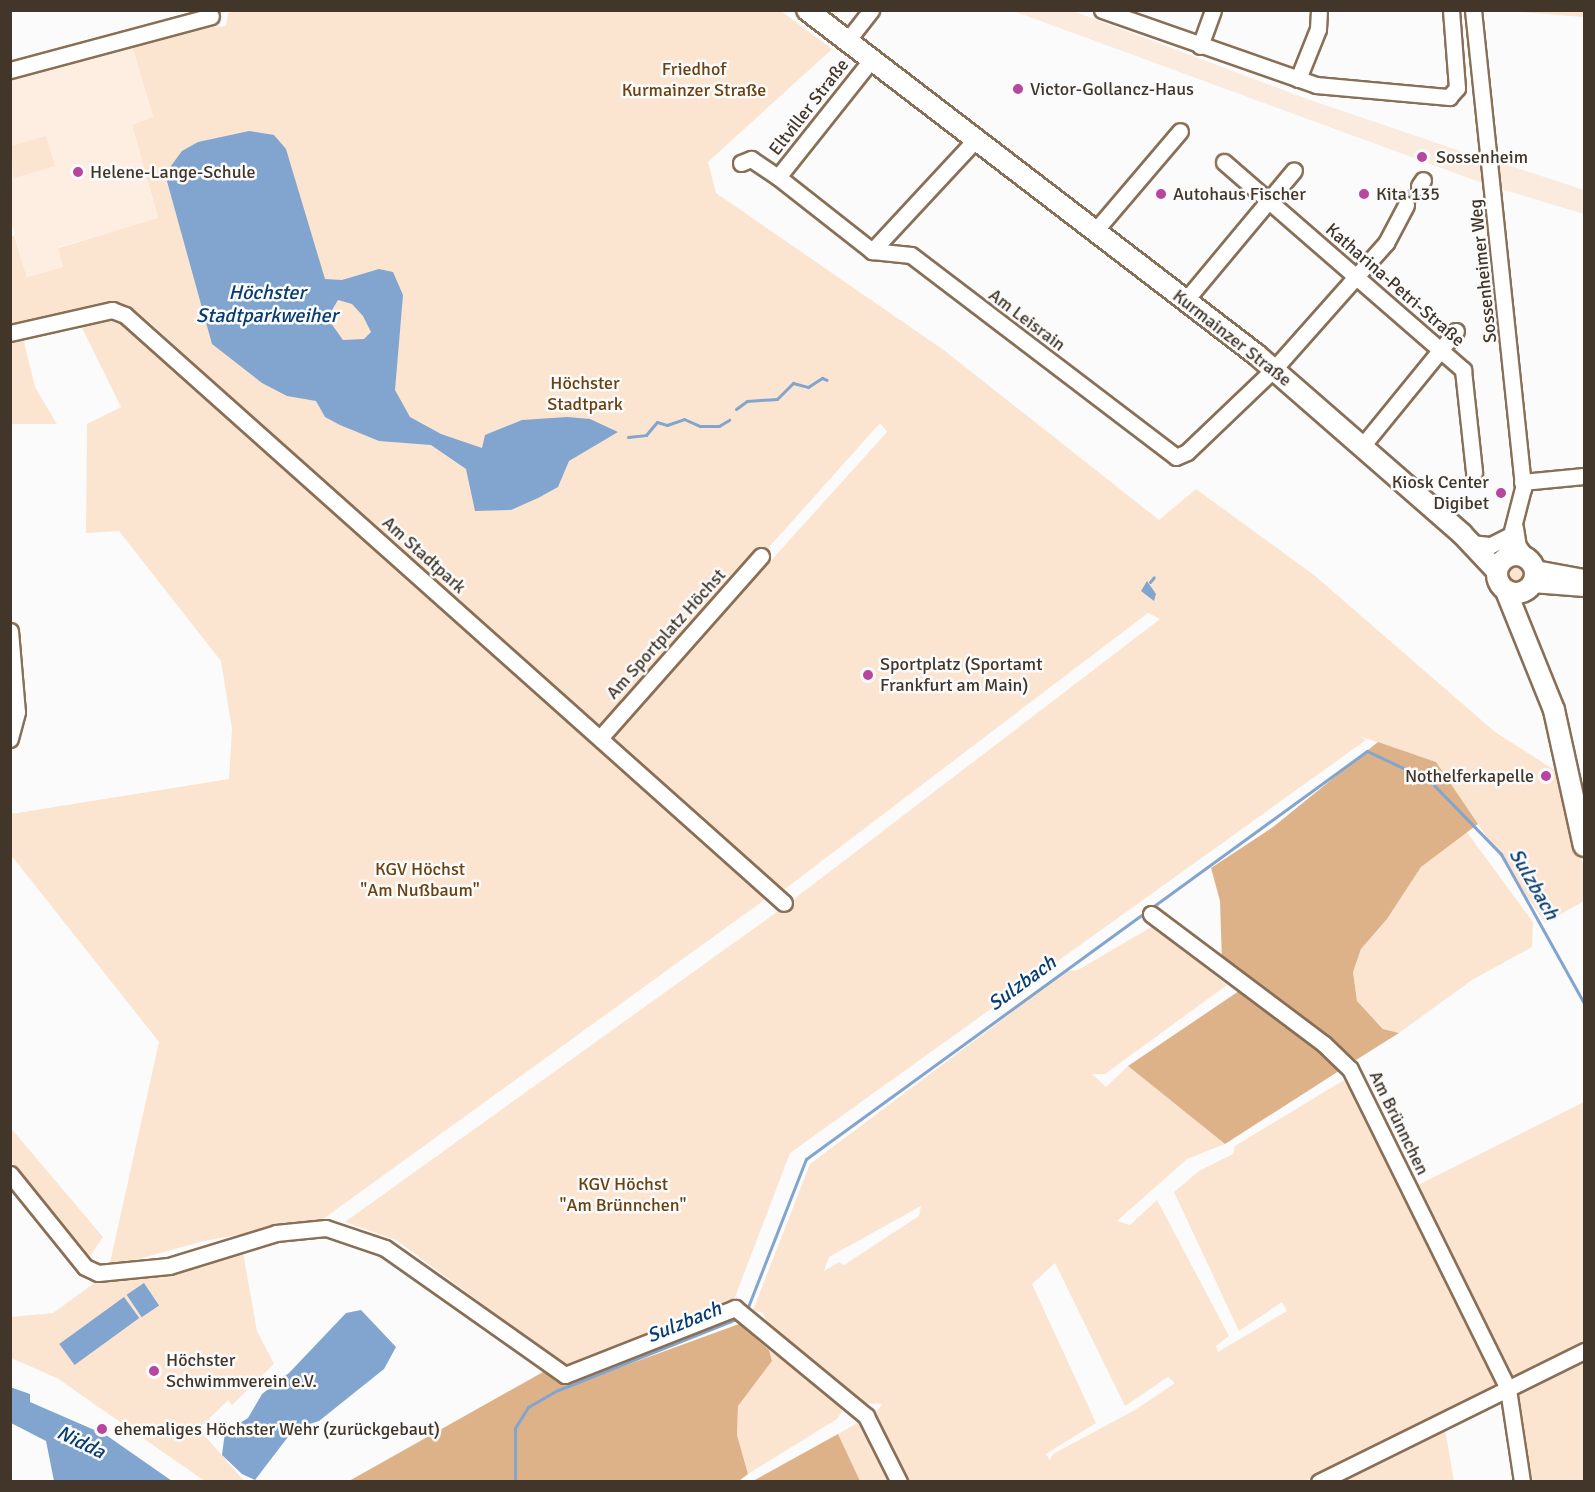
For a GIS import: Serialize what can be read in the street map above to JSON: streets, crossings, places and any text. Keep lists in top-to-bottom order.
{
  "streets": {
    "main road": ["Kurmainzer Straße"],
    "street": [
      "Eltviller Straße",
      "Sossenheimer Weg",
      "Katharina-Petri-Straße",
      "Am Leisrain",
      "Am Stadtpark",
      "Am Sportplatz Höchst",
      "Am Brünnchen"
    ]
  },
  "crossings": [
    ["Eltviller Straße", "Kurmainzer Straße"],
    ["Sossenheimer Weg", "Kurmainzer Straße"],
    ["Am Leisrain", "Kurmainzer Straße"],
    ["Am Stadtpark", "Am Sportplatz Höchst"]
  ],
  "water": ["Höchster Stadtparkweiher", "Sulzbach", "Nidda"],
  "parks": [
    "Friedhof Kurmainzer Straße",
    "Höchster Stadtpark",
    "KGV Höchst \"Am Nußbaum\"",
    "KGV Höchst \"Am Brünnchen\""
  ],
  "places": [
    "Victor-Gollancz-Haus",
    "Sossenheim",
    "Helene-Lange-Schule",
    "Autohaus Fischer",
    "Kita 135",
    "Kiosk Center Digibet",
    "Sportplatz (Sportamt Frankfurt am Main)",
    "Nothelferkapelle",
    "Höchster Schwimmverein e.V.",
    "ehemaliges Höchster Wehr (zurückgebaut)"
  ]
}
